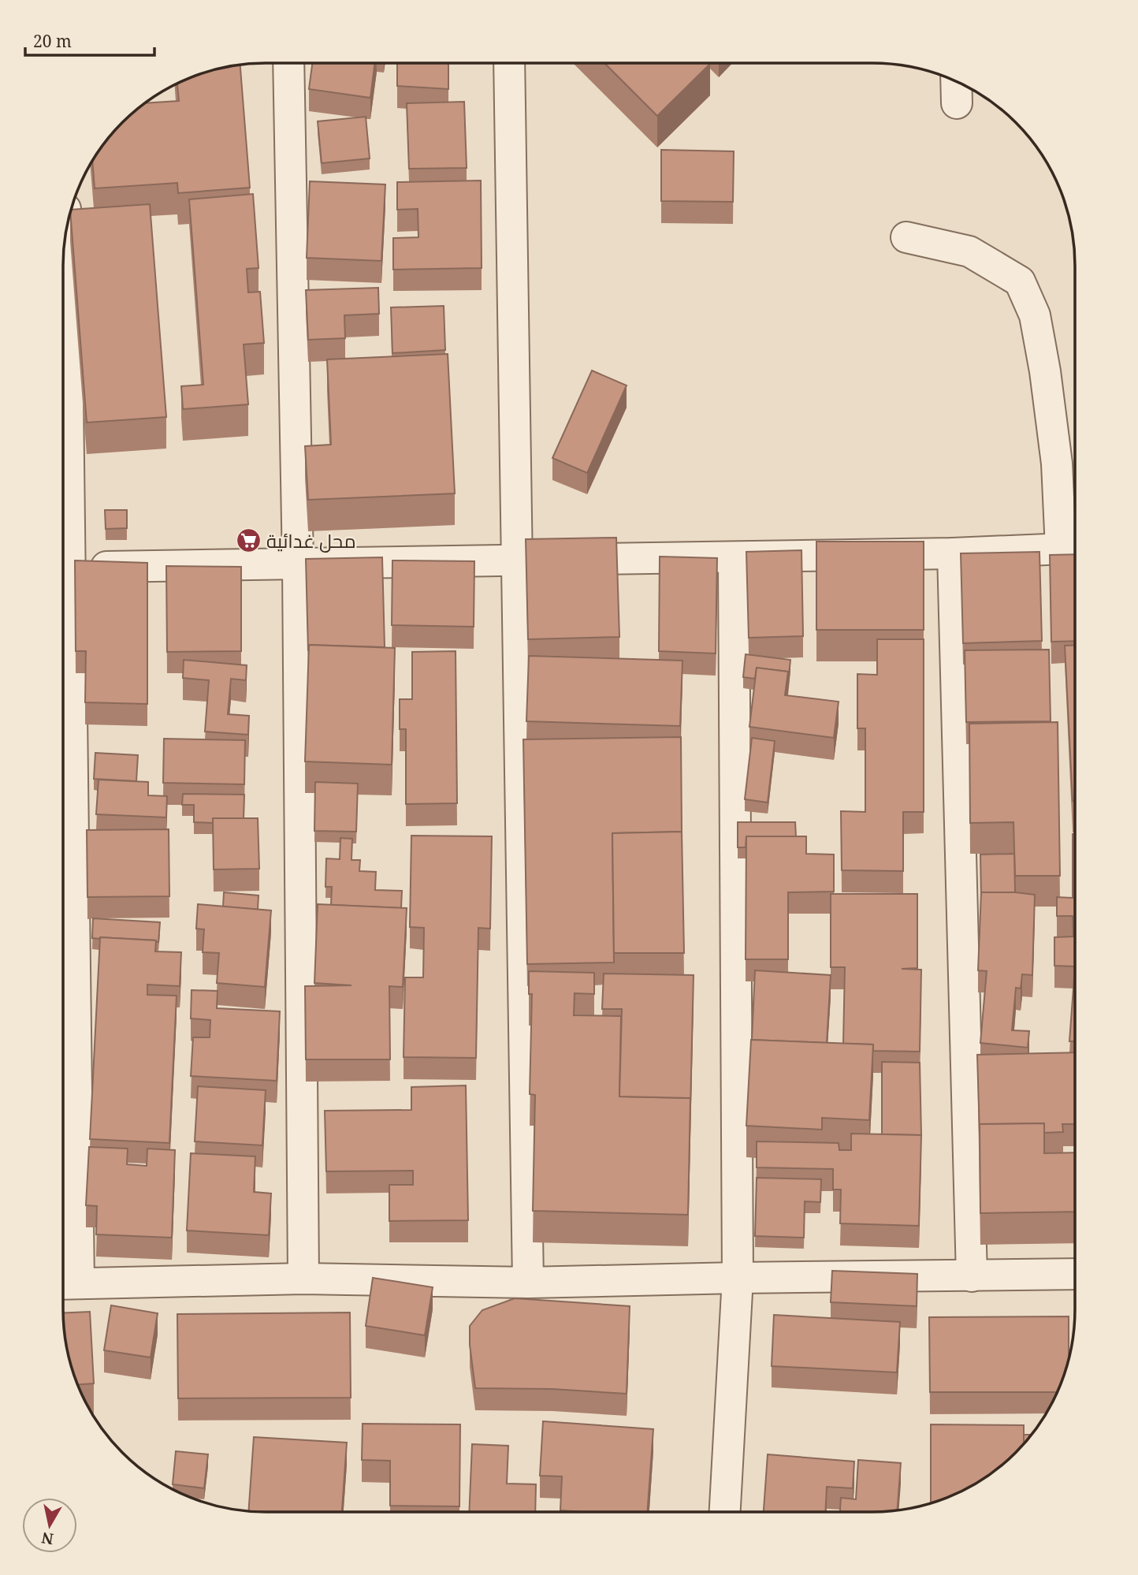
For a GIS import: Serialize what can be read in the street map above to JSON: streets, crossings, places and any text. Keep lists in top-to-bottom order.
{
  "places": {
    "supermarket": ["محل غدائية"]
  },
  "scale_bar": "20 m",
  "north": "bottom"
}
